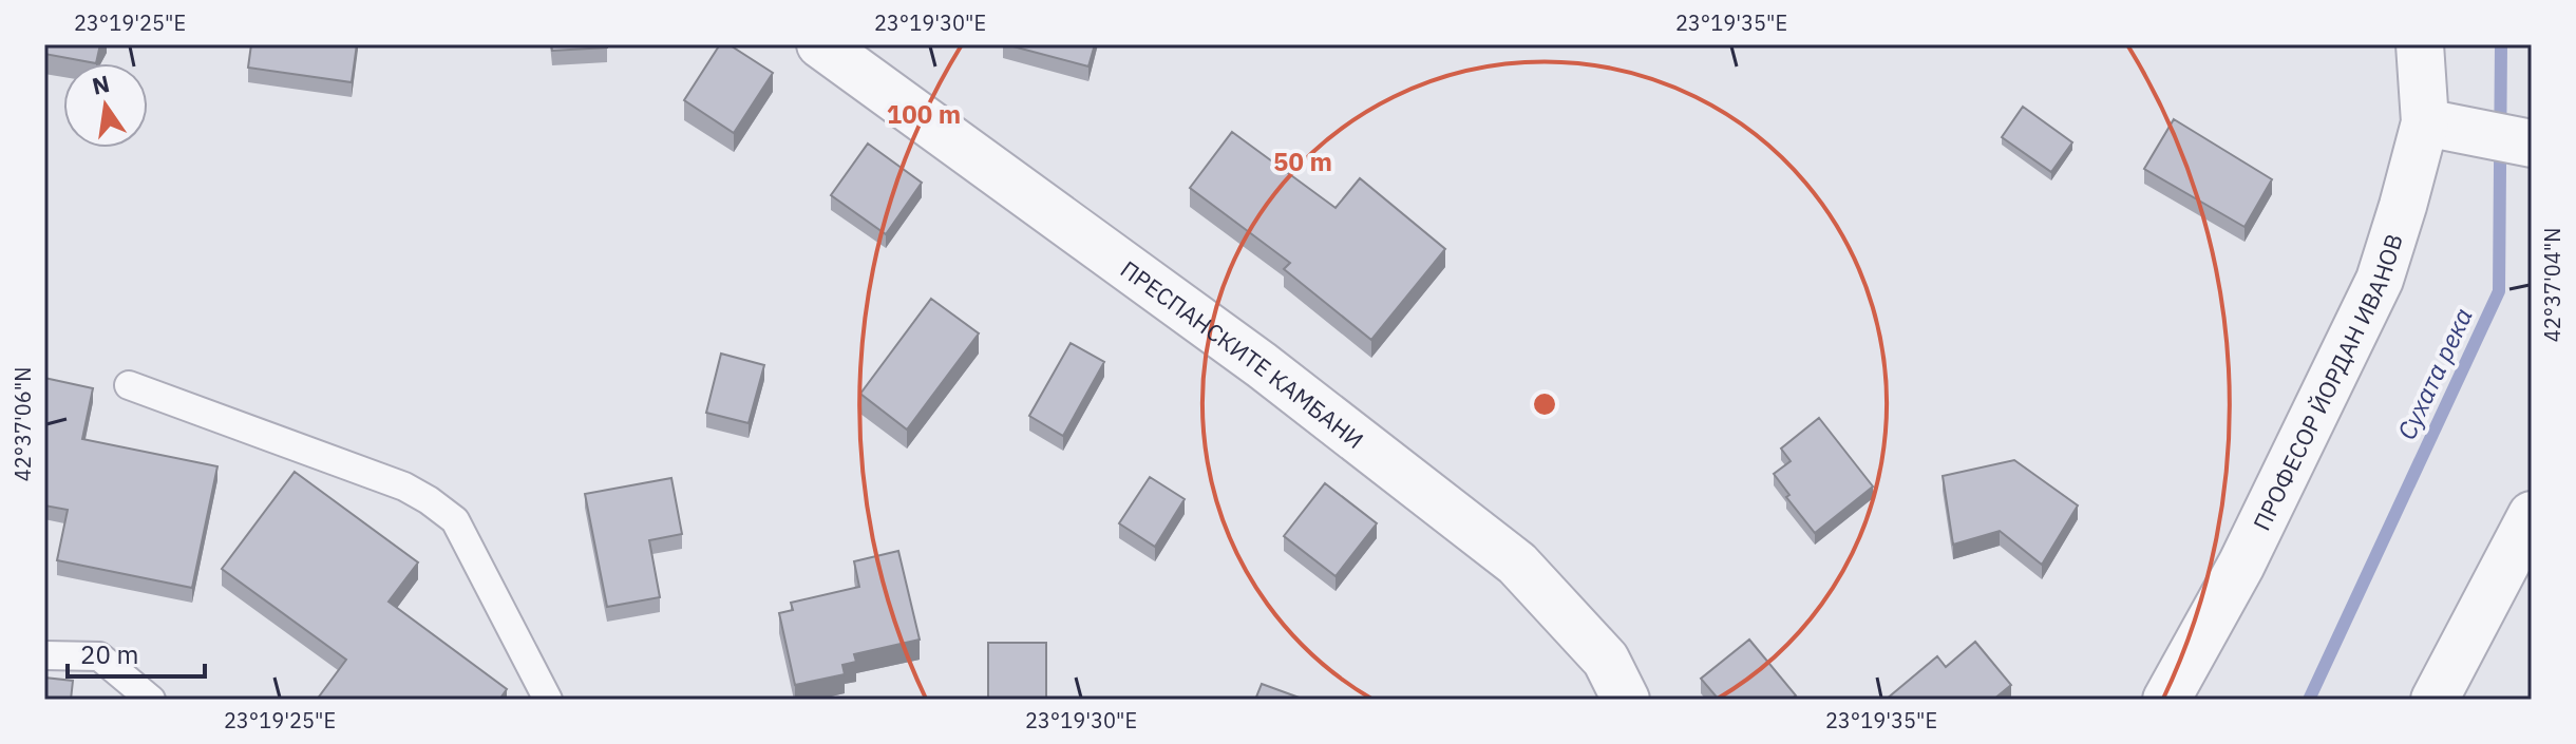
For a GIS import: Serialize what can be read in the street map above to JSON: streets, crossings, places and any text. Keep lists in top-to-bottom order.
{
  "streets": {
    "street": ["ПРЕСПАНСКИТЕ КАМБАНИ", "ПРОФЕСОР ЙОРДАН ИВАНОВ"]
  },
  "water": ["Сухата река"],
  "scale_bar": "20 m",
  "north": "top",
  "coordinates": [
    "23°19'25\"E",
    "23°19'30\"E",
    "23°19'35\"E",
    "42°37'04\"N",
    "42°37'06\"N"
  ],
  "rings": ["100 m", "50 m"]
}
